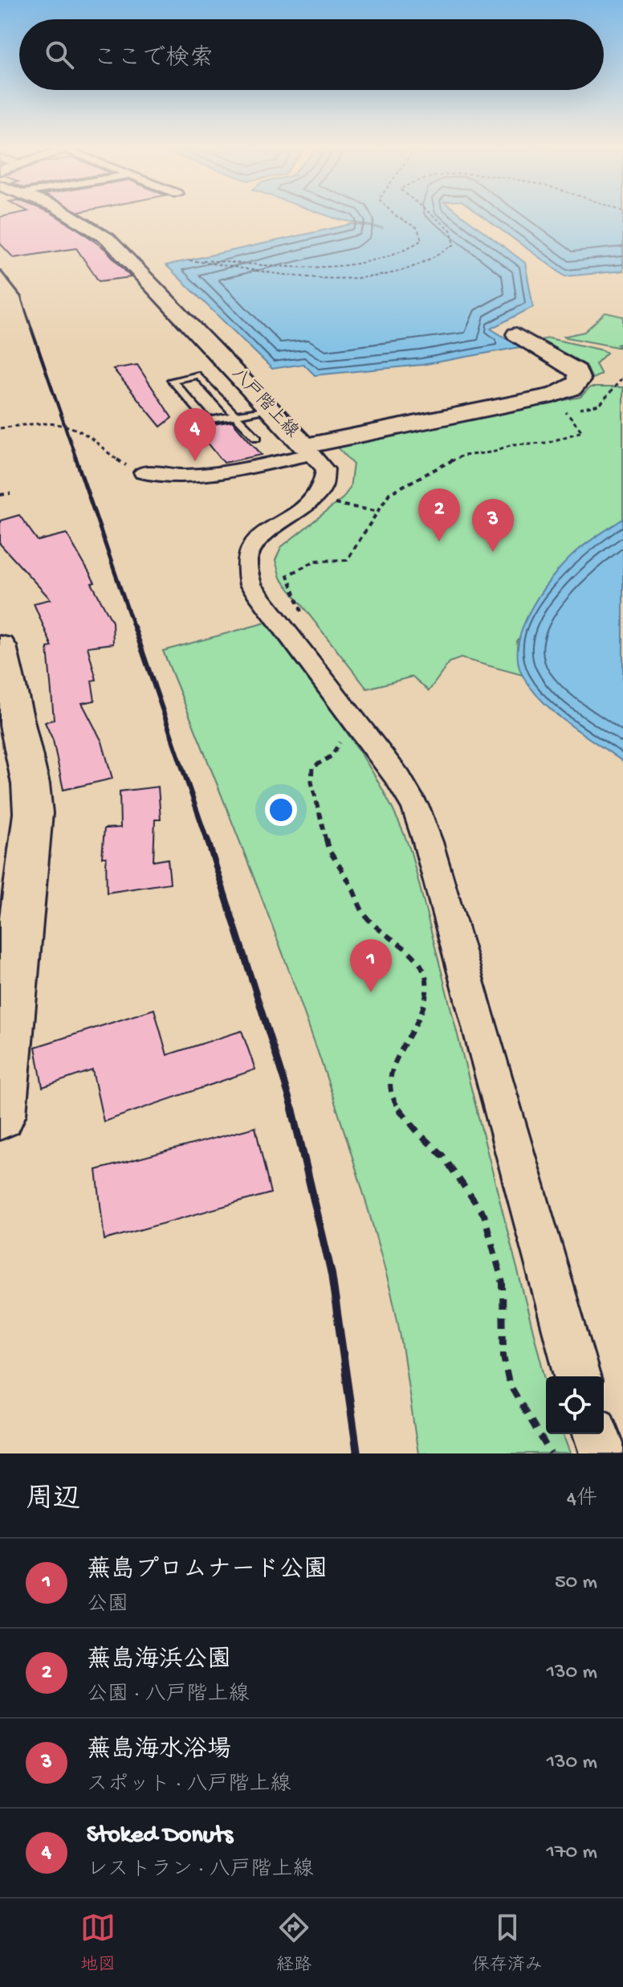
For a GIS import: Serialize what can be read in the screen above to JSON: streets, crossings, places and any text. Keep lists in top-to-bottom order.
{
  "streets": {
    "main road": ["八戸階上線"]
  },
  "page": {
    "search": "ここで検索",
    "pins": [
      "4",
      "2",
      "3",
      "1"
    ],
    "heading": ["周辺", "4件"],
    "list": [
      {
        "mark": "1",
        "name": "蕪島プロムナード公園",
        "note": "公園",
        "value": "50 m"
      },
      {
        "mark": "2",
        "name": "蕪島海浜公園",
        "note": "公園 · 八戸階上線",
        "value": "130 m"
      },
      {
        "mark": "3",
        "name": "蕪島海水浴場",
        "note": "スポット · 八戸階上線",
        "value": "130 m"
      },
      {
        "mark": "4",
        "name": "Stoked Donuts",
        "note": "レストラン · 八戸階上線",
        "value": "170 m"
      }
    ],
    "nav": ["地図", "経路", "保存済み"]
  }
}
